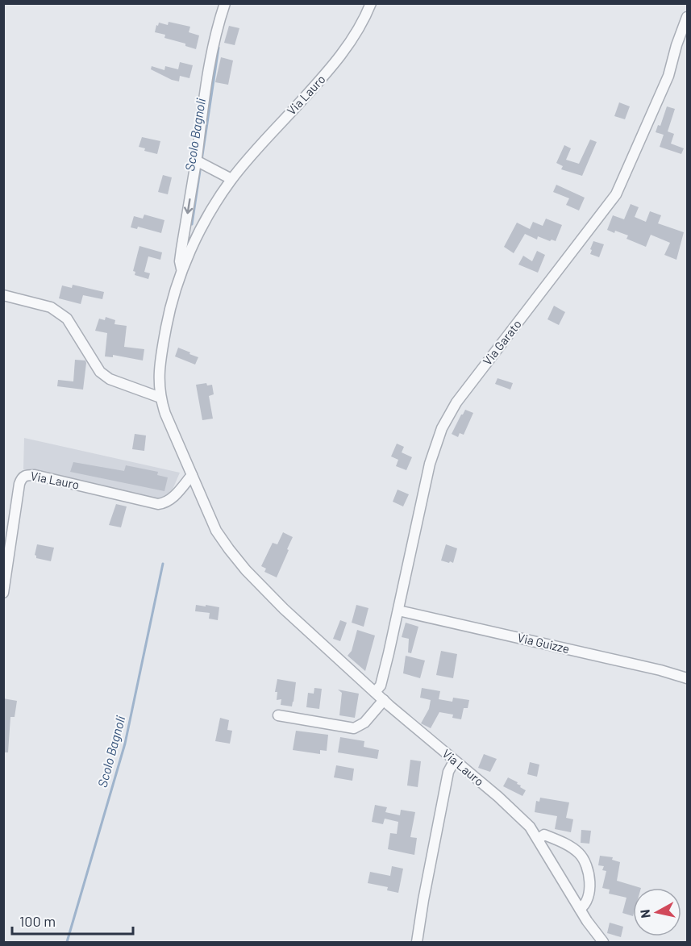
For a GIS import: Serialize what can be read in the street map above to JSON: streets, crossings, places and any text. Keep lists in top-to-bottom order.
{
  "streets": {
    "street": ["Via Lauro", "Via Garato", "Via Guizze"]
  },
  "crossings": [
    ["Via Lauro", "Via Garato"],
    ["Via Garato", "Via Guizze"]
  ],
  "water": ["Scolo Bagnoli"],
  "scale_bar": "100 m",
  "north": "left"
}
